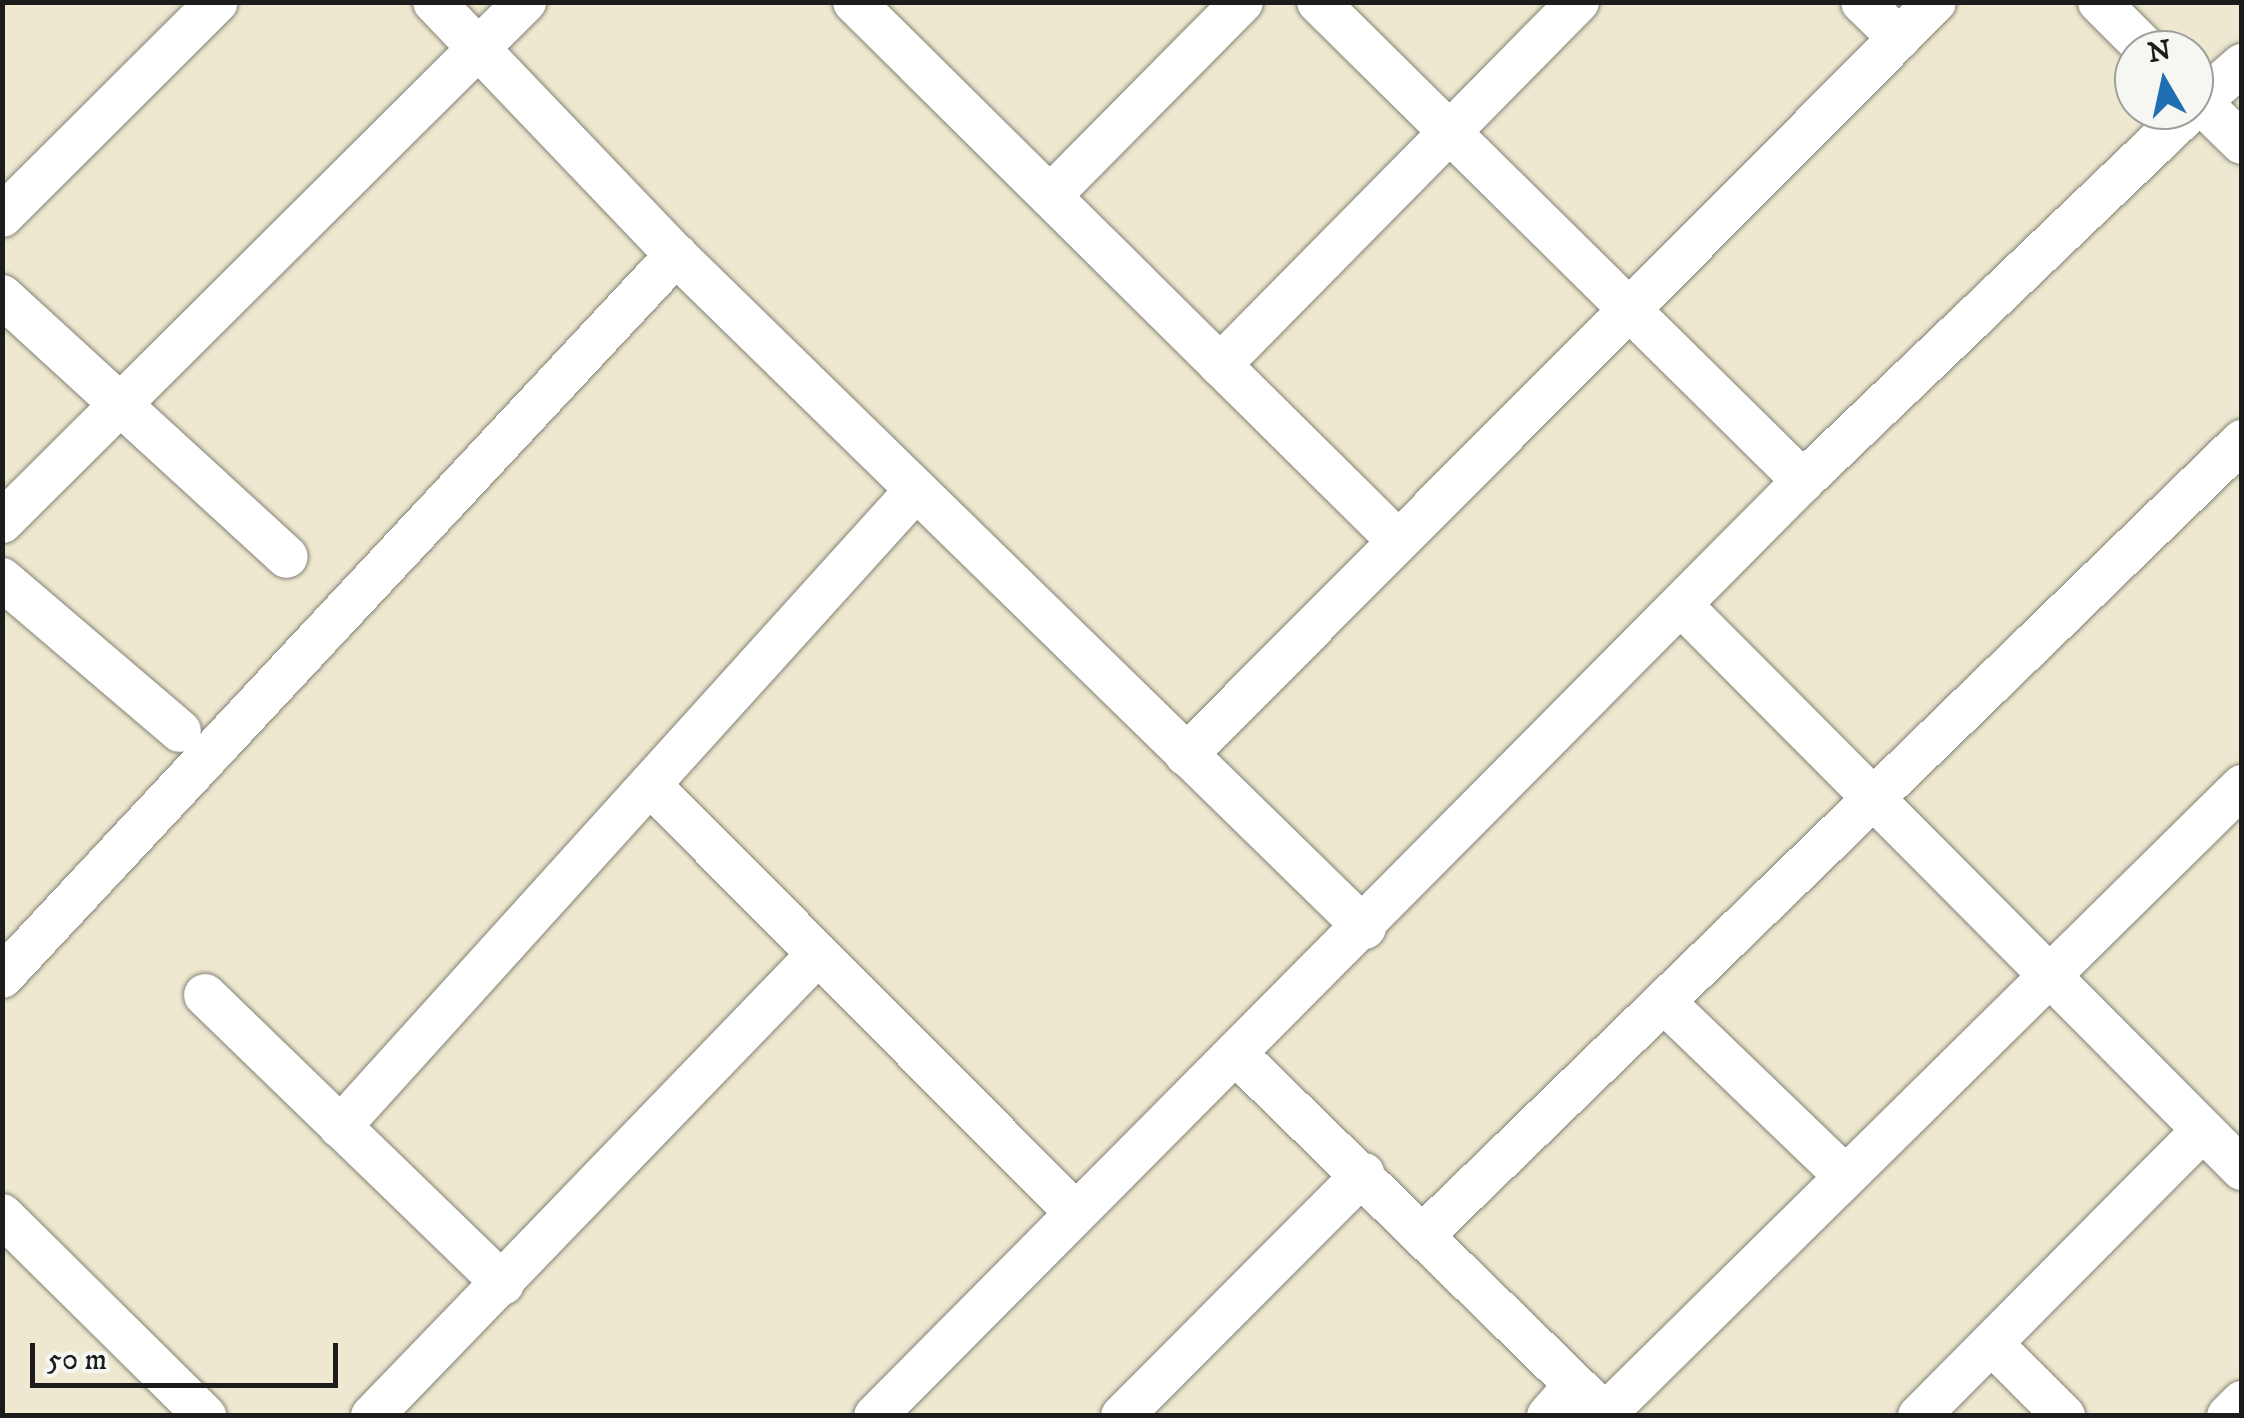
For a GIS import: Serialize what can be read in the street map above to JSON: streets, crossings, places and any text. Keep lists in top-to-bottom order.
{
  "scale_bar": "50 m",
  "north": "top"
}
